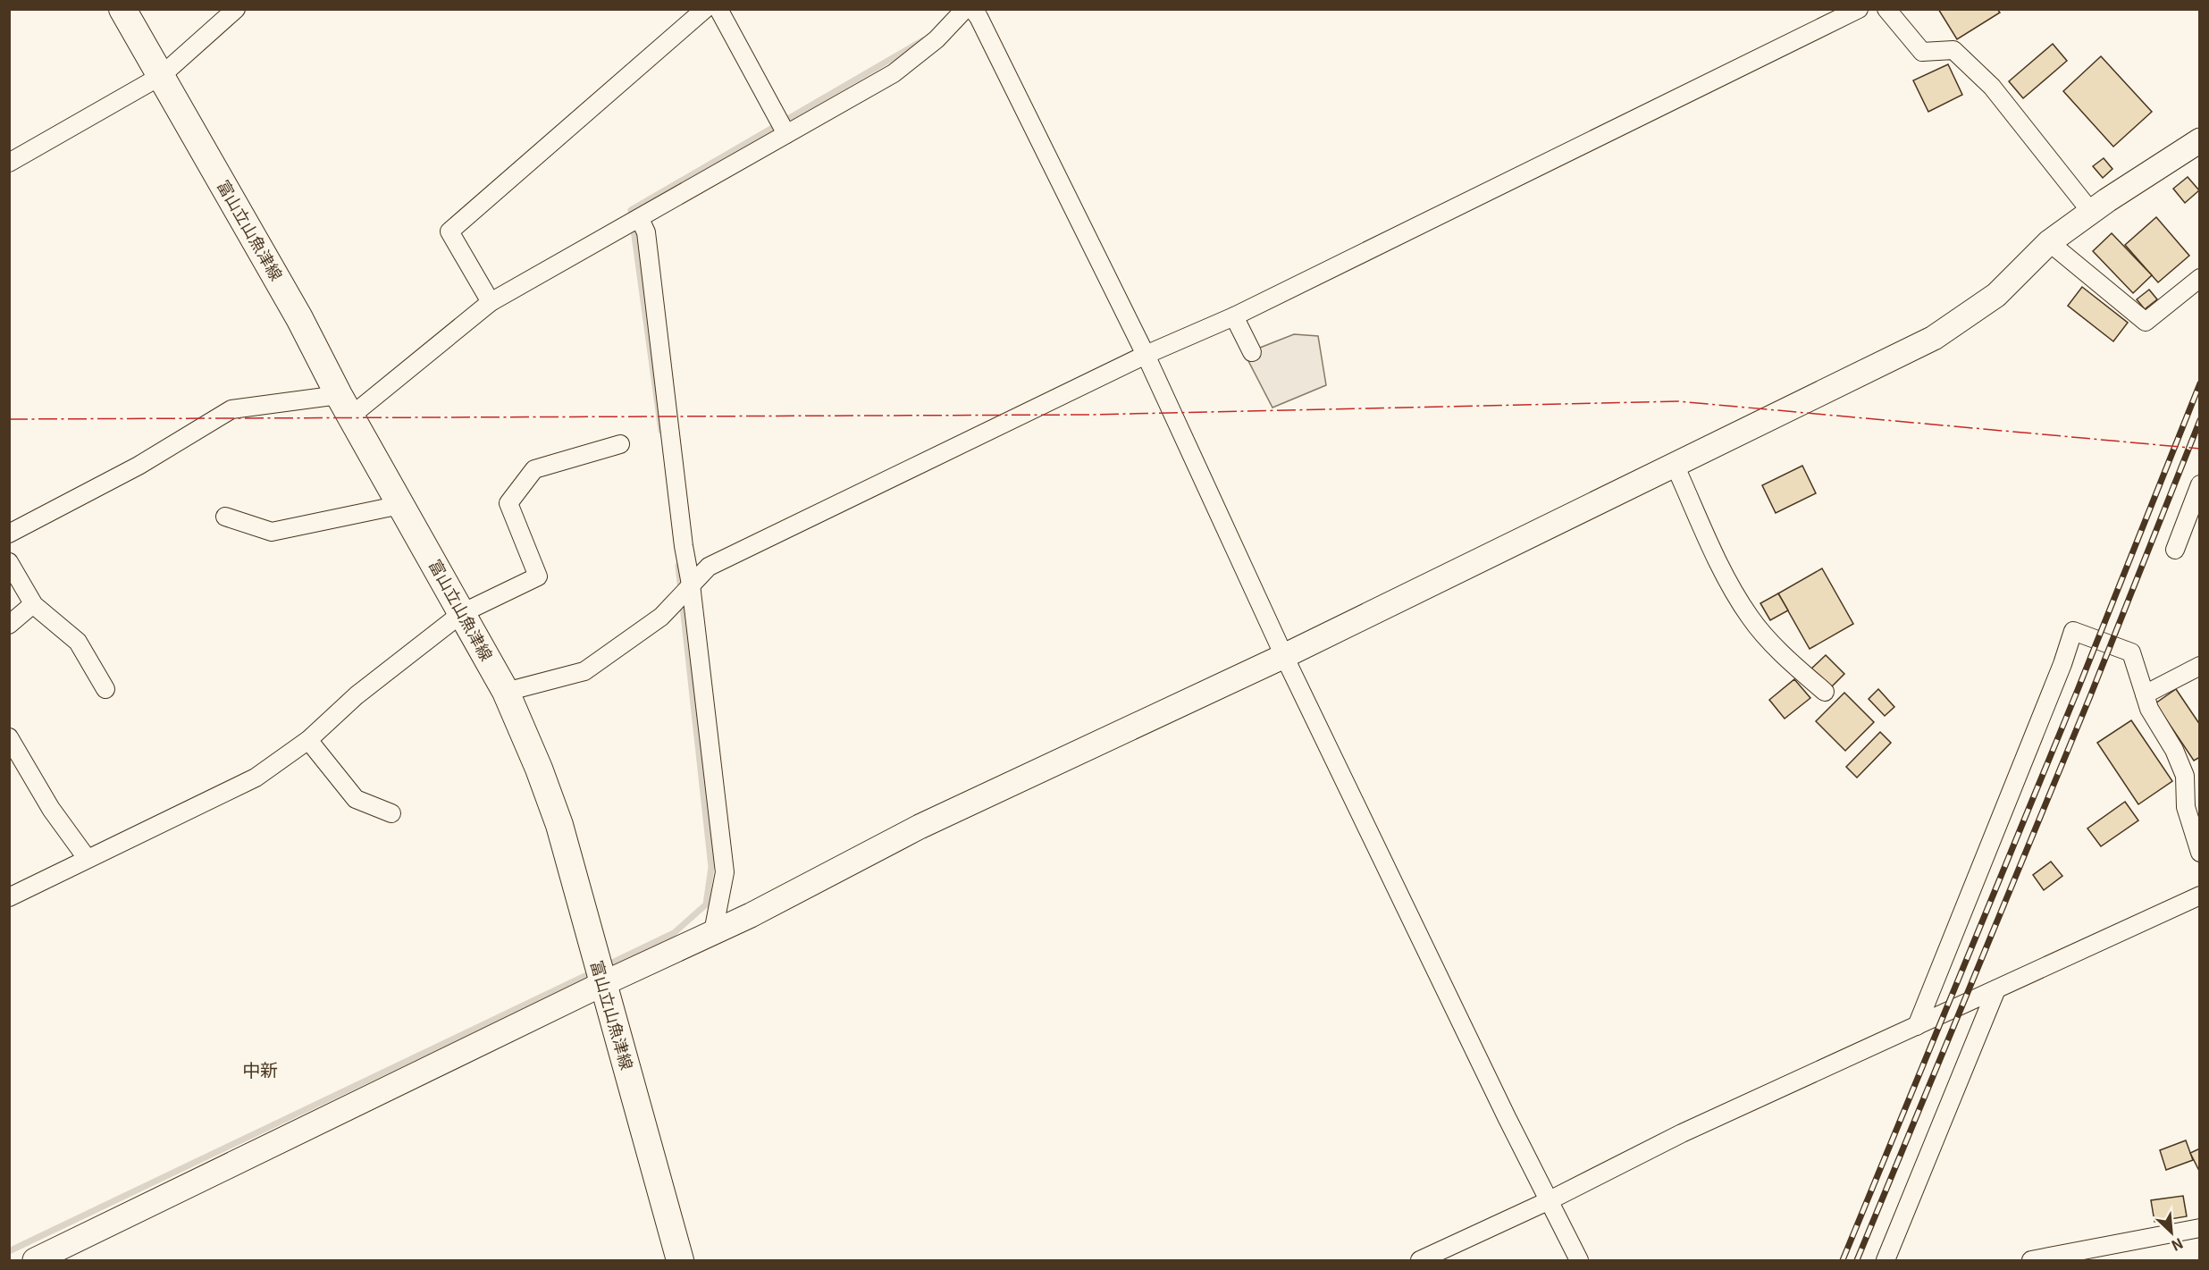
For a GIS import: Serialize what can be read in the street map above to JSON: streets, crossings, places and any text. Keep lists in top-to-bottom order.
{
  "streets": {
    "main road": ["富山立山魚津線"]
  },
  "districts": ["中新"],
  "north": "bottom right"
}
